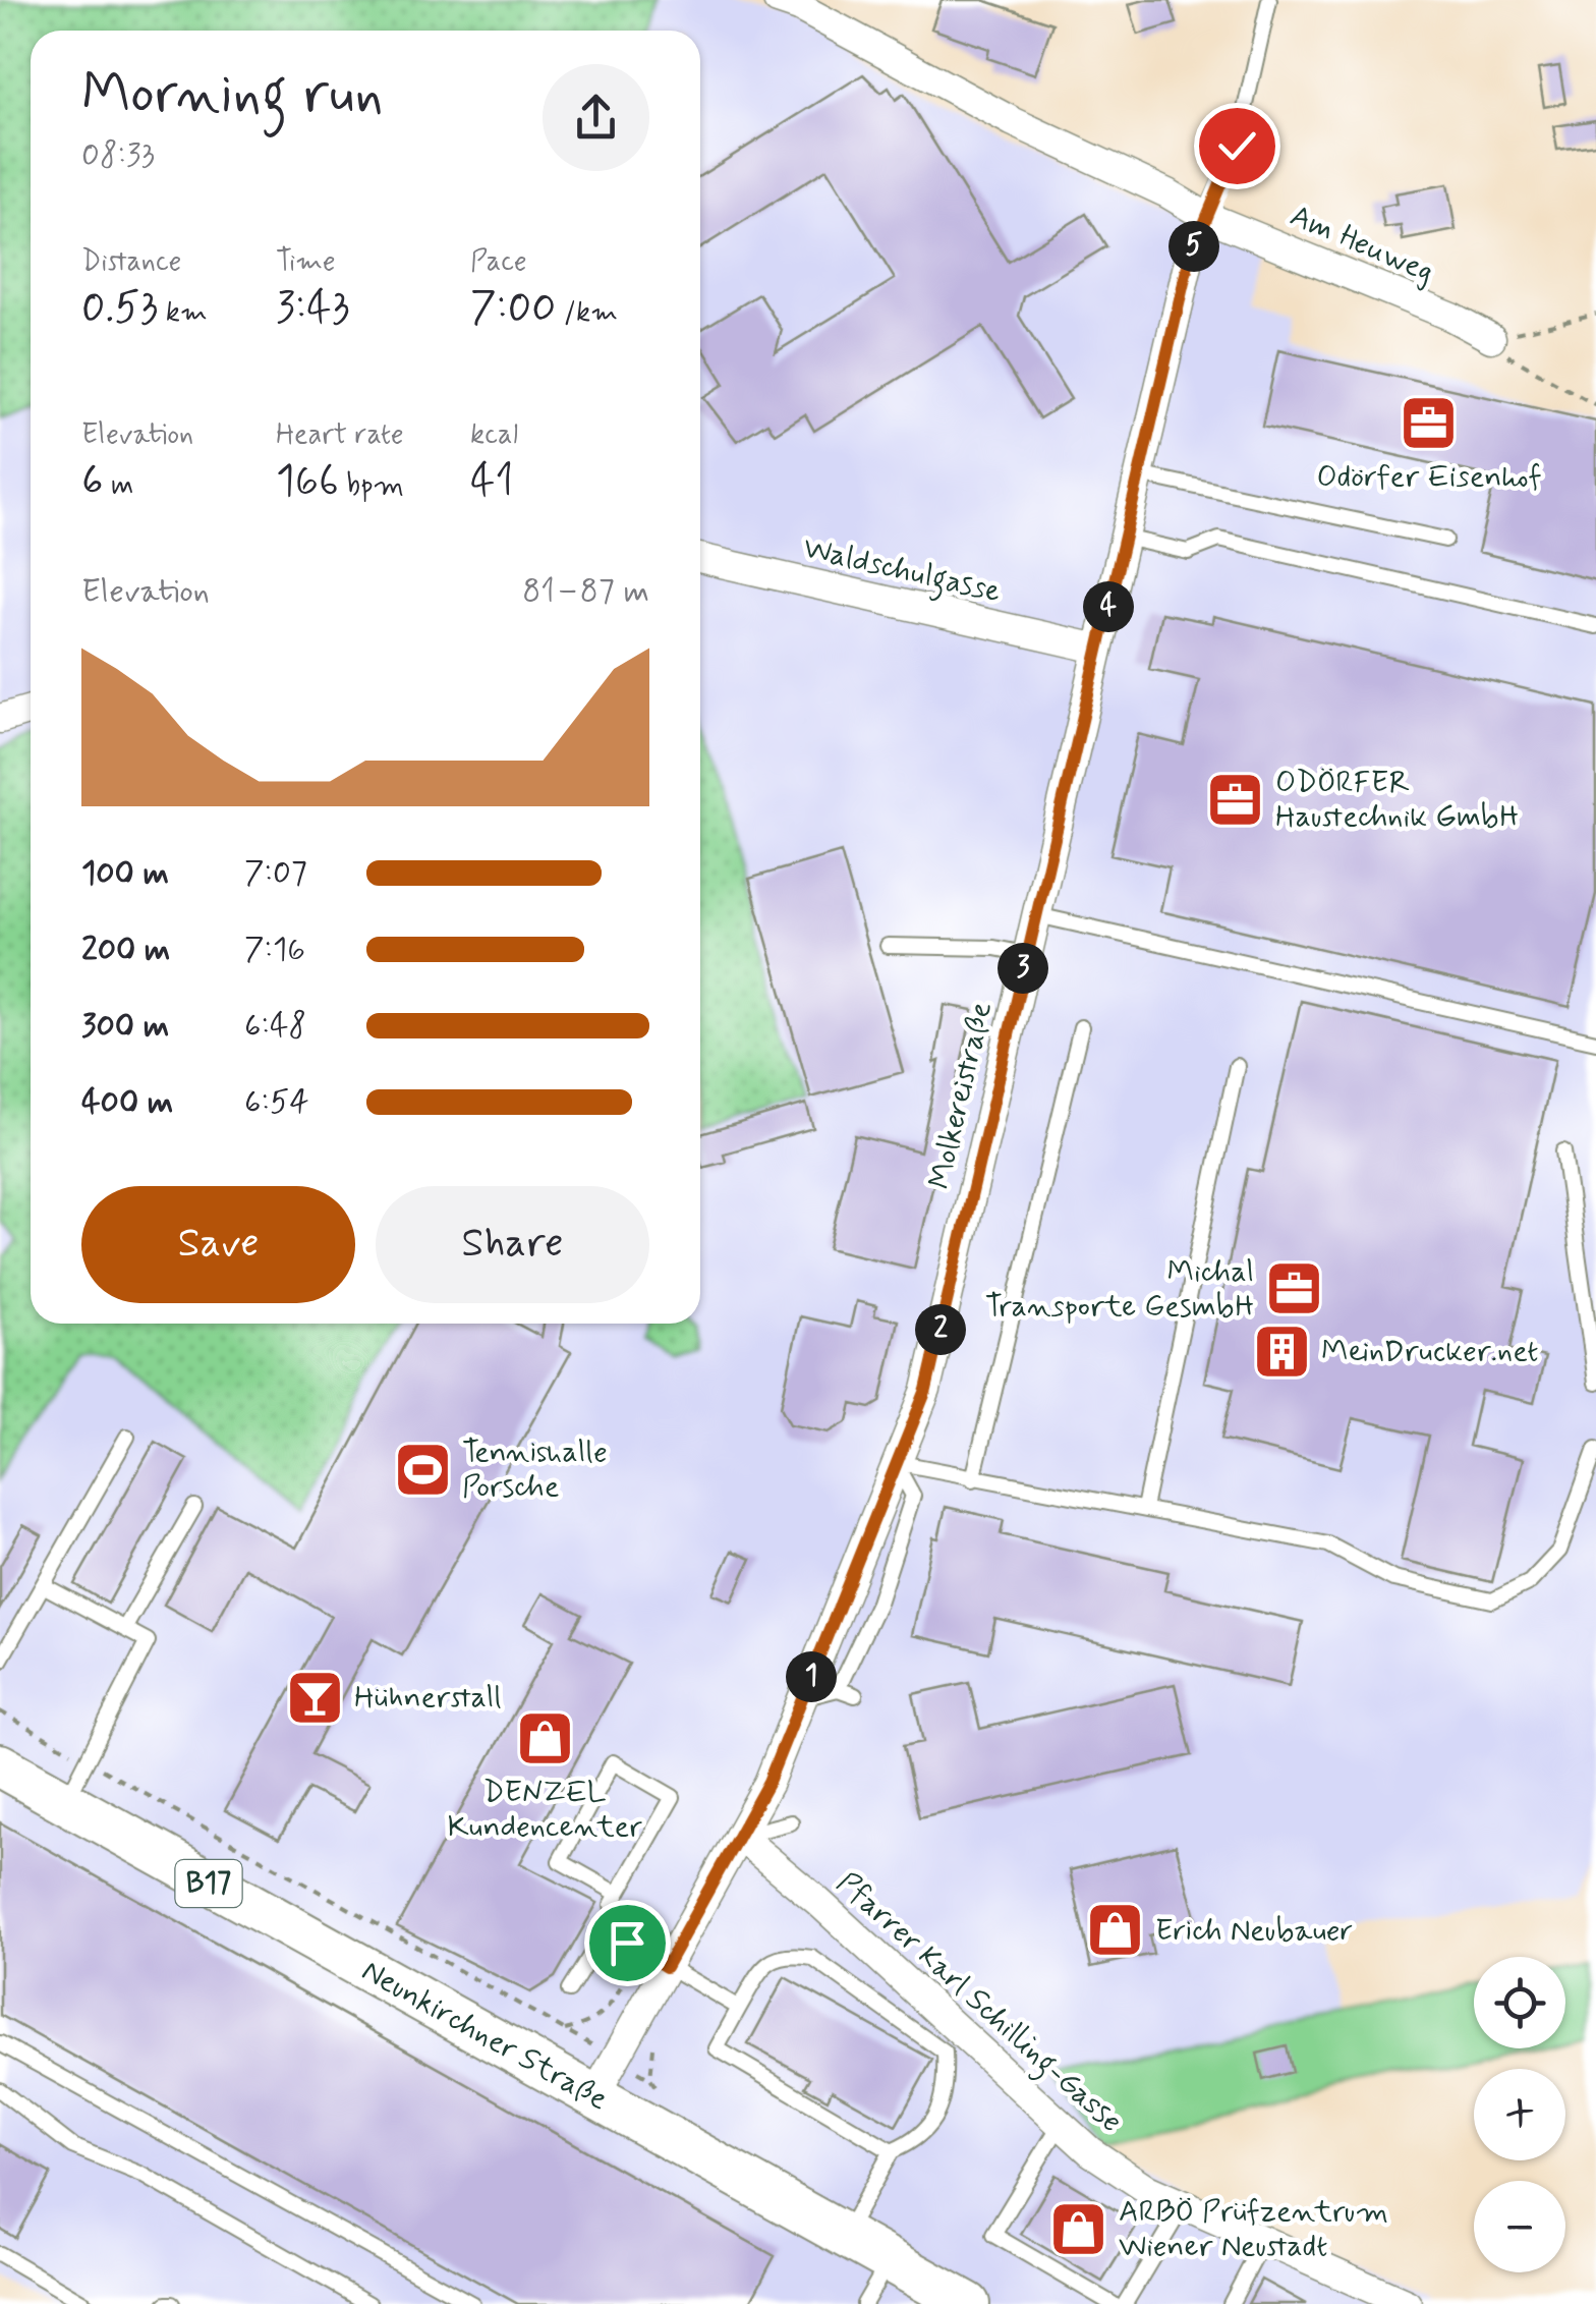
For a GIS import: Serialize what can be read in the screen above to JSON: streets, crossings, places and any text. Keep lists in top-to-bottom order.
{
  "streets": {
    "main road": ["B17", "Neunkirchner Straße"],
    "street": [
      "Am Heuweg",
      "Waldschulgasse",
      "Molkereistraße",
      "Pfarrer Karl Schilling-Gasse"
    ]
  },
  "crossings": [
    ["Am Heuweg", "Molkereistraße"],
    ["Waldschulgasse", "Molkereistraße"],
    ["Molkereistraße", "Pfarrer Karl Schilling-Gasse"],
    ["Molkereistraße", "Neunkirchner Straße"]
  ],
  "places": {
    "office": ["Odörfer Eisenhof", "ODÖRFER Haustechnik GmbH", "Michal Transporte GesmbH"],
    "building": ["MeinDrucker.net"],
    "sports": ["Tennishalle Porsche"],
    "bar": ["Hühnerstall"],
    "shop": ["DENZEL Kundencenter", "Erich Neubauer", "ARBÖ Prüfzentrum Wiener Neustadt"]
  },
  "page": {
    "heading": ["Morning run", "08:33"],
    "stats": [
      ["Distance", "0.53 km"],
      ["Time", "3:43"],
      ["Pace", "7:00 /km"],
      ["Elevation", "6 m"],
      ["Heart rate", "166 bpm"],
      ["kcal", "41"]
    ],
    "pins": [
      "5",
      "4",
      "3",
      "2",
      "1"
    ],
    "chart": ["Elevation", "81–87 m"],
    "list": [
      {
        "name": "100 m",
        "note": "7:07"
      },
      {
        "name": "200 m",
        "note": "7:16"
      },
      {
        "name": "300 m",
        "note": "6:48"
      },
      {
        "name": "400 m",
        "note": "6:54"
      }
    ],
    "buttons": ["Save", "Share"],
    "map_buttons": ["+", "−"]
  }
}
